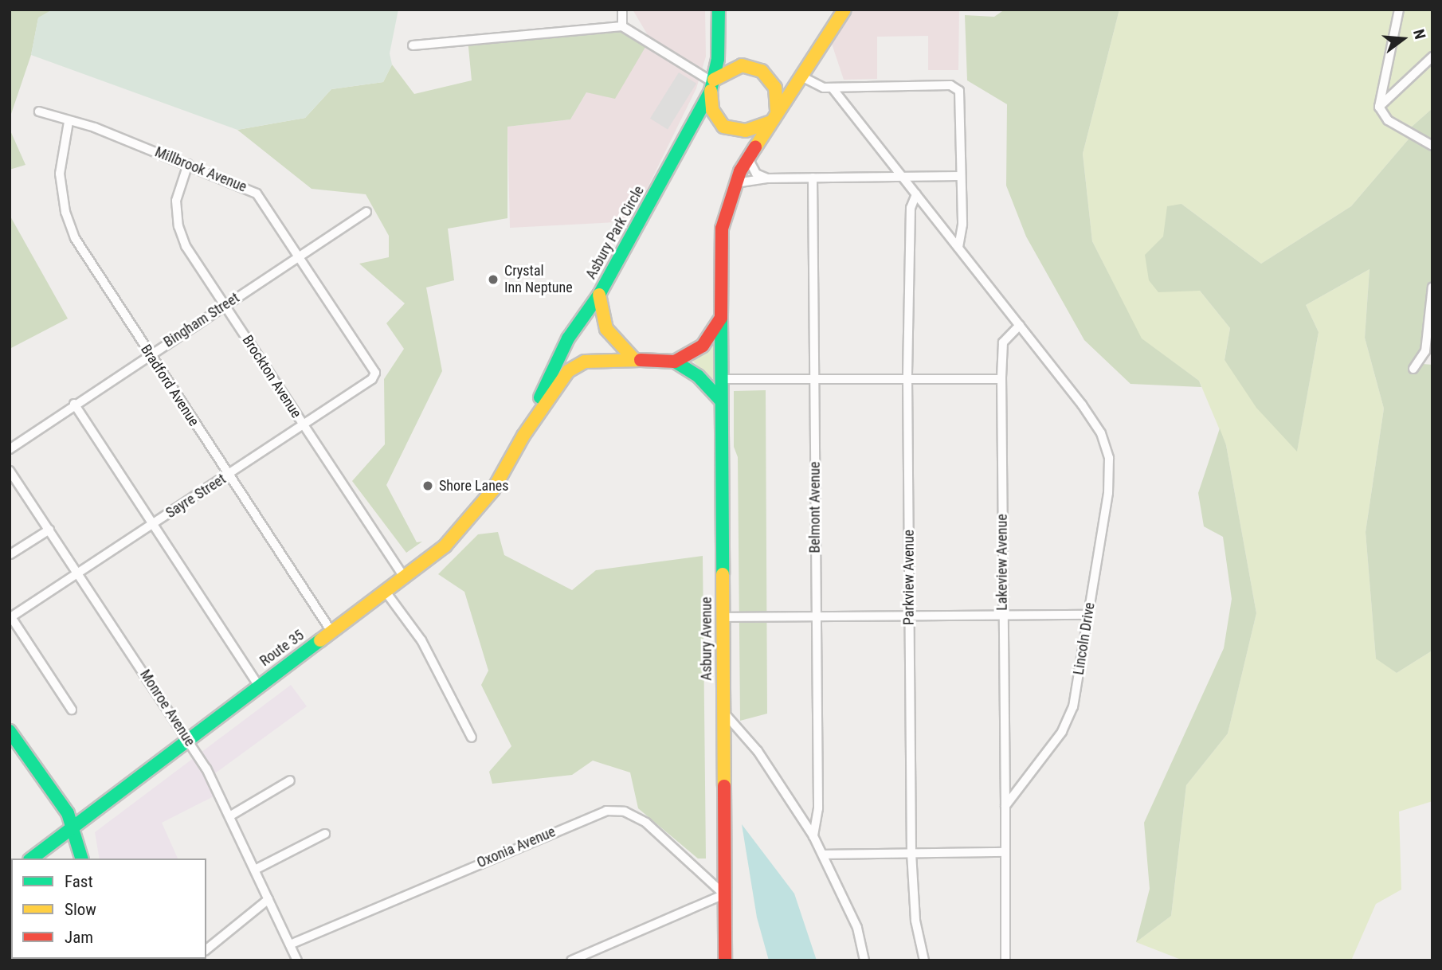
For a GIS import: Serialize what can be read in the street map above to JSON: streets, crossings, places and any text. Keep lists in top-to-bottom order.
{
  "streets": {
    "main road": ["Asbury Park Circle", "Asbury Avenue", "Route 35"],
    "street": [
      "Millbrook Avenue",
      "Bingham Street",
      "Brockton Avenue",
      "Bradford Avenue",
      "Sayre Street",
      "Belmont Avenue",
      "Lakeview Avenue",
      "Parkview Avenue",
      "Lincoln Drive",
      "Monroe Avenue",
      "Oxonia Avenue"
    ]
  },
  "crossings": [
    ["Millbrook Avenue", "Bingham Street"],
    ["Millbrook Avenue", "Brockton Avenue"],
    ["Millbrook Avenue", "Bradford Avenue"],
    ["Millbrook Avenue", "Sayre Street"],
    ["Bingham Street", "Brockton Avenue"],
    ["Bingham Street", "Bradford Avenue"],
    ["Brockton Avenue", "Sayre Street"],
    ["Brockton Avenue", "Route 35"],
    ["Bradford Avenue", "Sayre Street"],
    ["Bradford Avenue", "Route 35"],
    ["Sayre Street", "Monroe Avenue"],
    ["Lakeview Avenue", "Lincoln Drive"],
    ["Parkview Avenue", "Lincoln Drive"],
    ["Asbury Avenue", "Oxonia Avenue"],
    ["Route 35", "Monroe Avenue"],
    ["Monroe Avenue", "Oxonia Avenue"]
  ],
  "places": ["Crystal Inn Neptune", "Shore Lanes"],
  "legend": ["Fast", "Slow", "Jam"],
  "north": "right"
}
